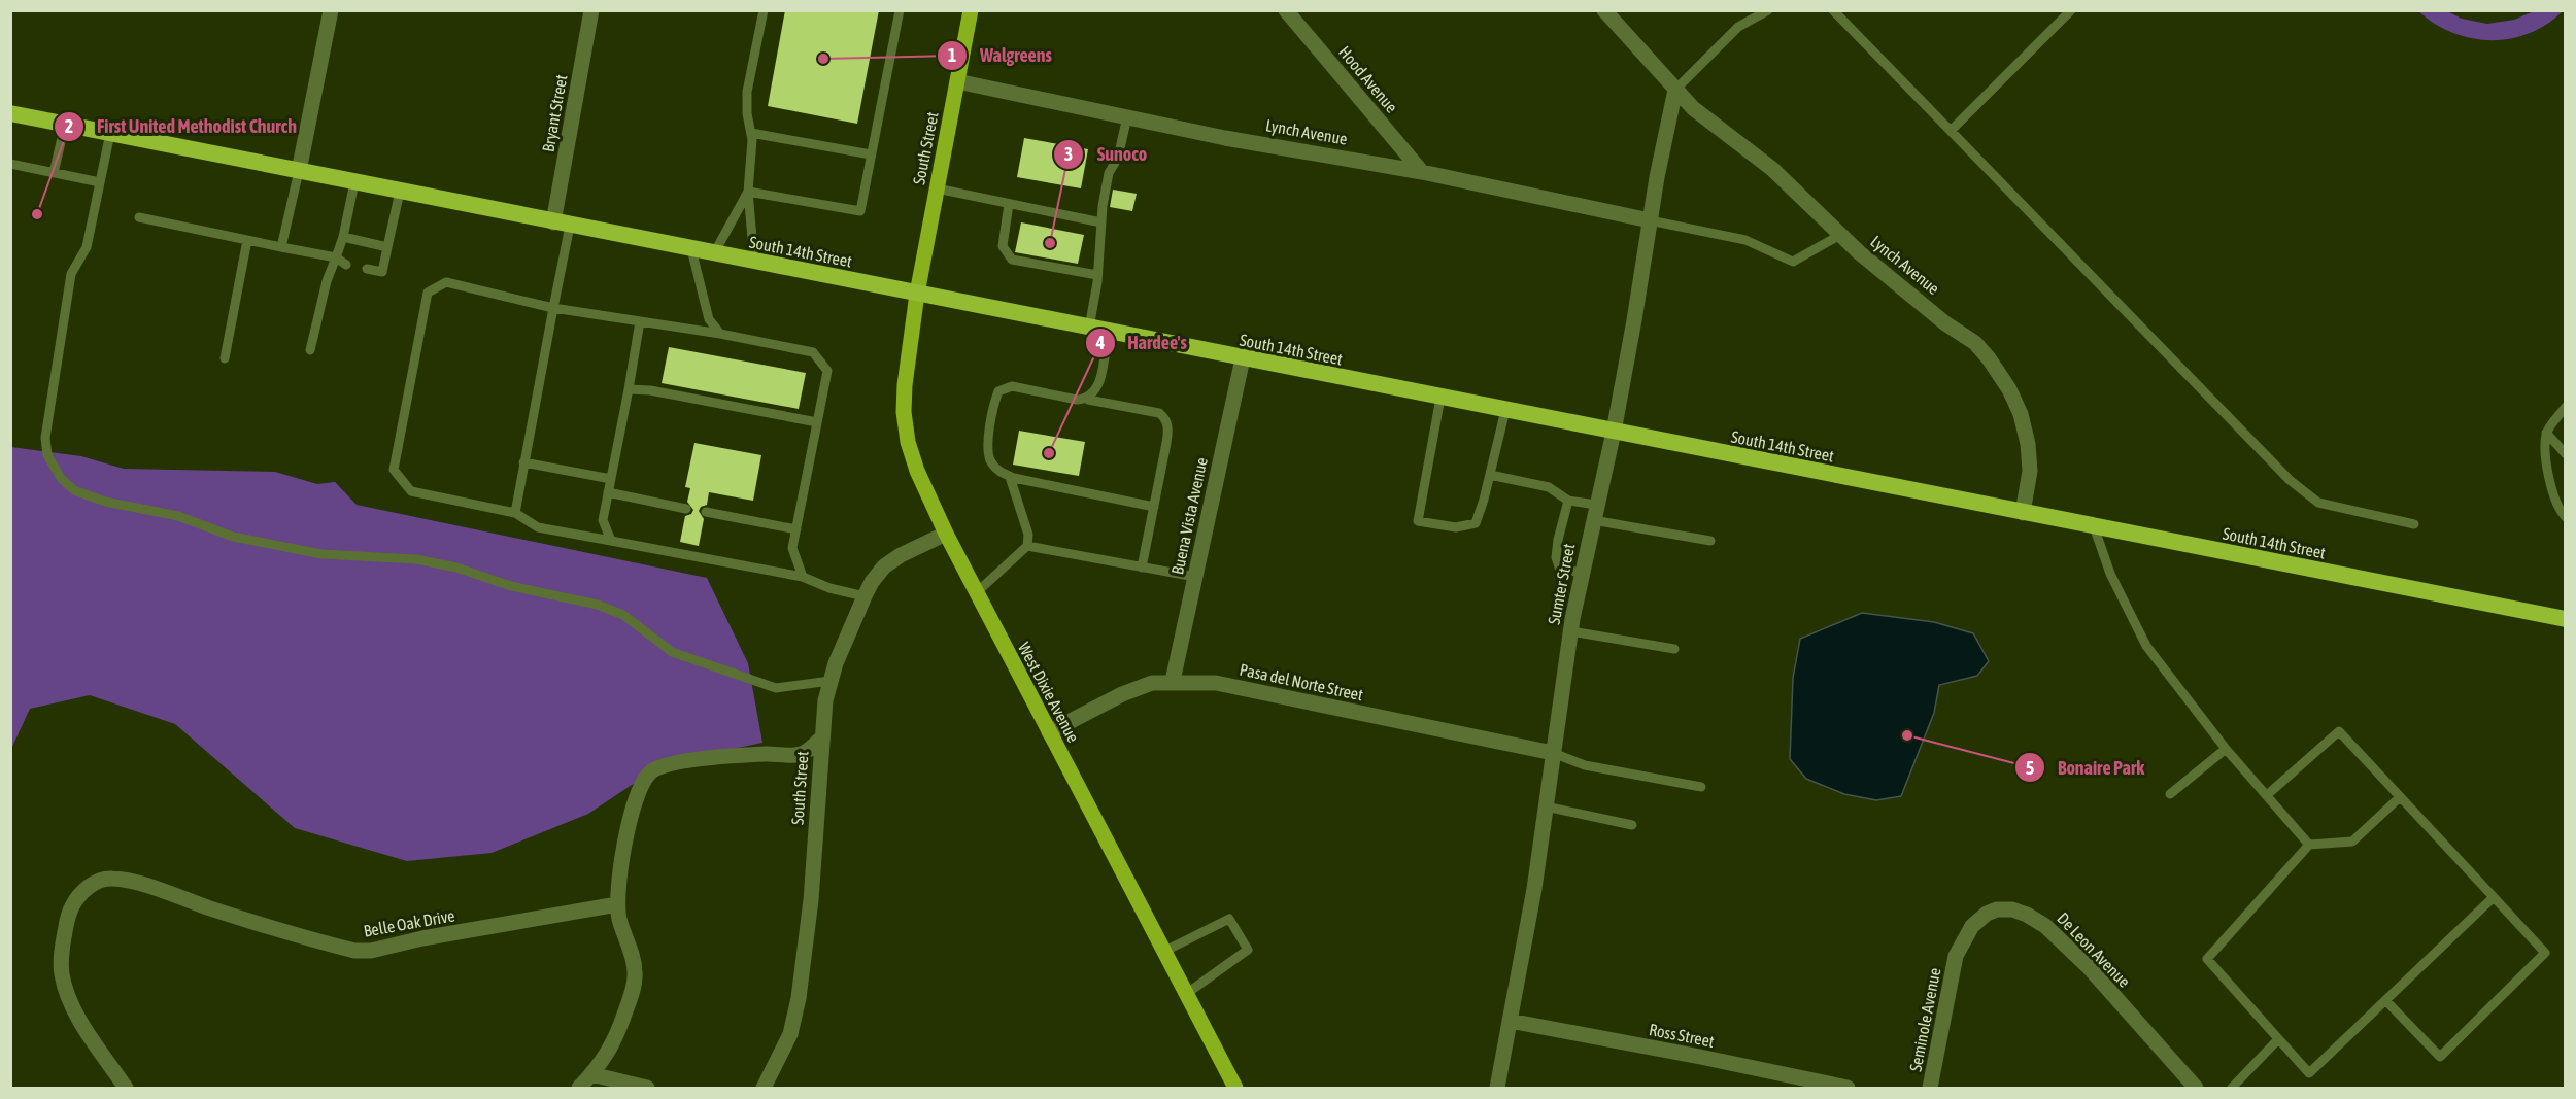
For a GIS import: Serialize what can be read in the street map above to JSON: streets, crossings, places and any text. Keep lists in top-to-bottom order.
{
  "streets": {
    "highway": ["South 14th Street"],
    "main road": ["South Street", "West Dixie Avenue"],
    "street": [
      "Hood Avenue",
      "Bryant Street",
      "Lynch Avenue",
      "Buena Vista Avenue",
      "Sumter Street",
      "Pasa del Norte Street",
      "Belle Oak Drive",
      "De Leon Avenue",
      "Seminole Avenue",
      "Ross Street"
    ]
  },
  "crossings": [
    ["Hood Avenue", "Lynch Avenue"],
    ["Bryant Street", "South 14th Street"],
    ["Lynch Avenue", "South Street"],
    ["Lynch Avenue", "South 14th Street"],
    ["Lynch Avenue", "Sumter Street"],
    ["South Street", "South 14th Street"],
    ["South Street", "West Dixie Avenue"],
    ["South 14th Street", "Buena Vista Avenue"],
    ["South 14th Street", "Sumter Street"],
    ["South 14th Street", "West Dixie Avenue"],
    ["Buena Vista Avenue", "Pasa del Norte Street"],
    ["Sumter Street", "Pasa del Norte Street"],
    ["Sumter Street", "Ross Street"],
    ["Pasa del Norte Street", "West Dixie Avenue"],
    ["De Leon Avenue", "Seminole Avenue"]
  ],
  "places": [
    "Walgreens",
    "First United Methodist Church",
    "Sunoco",
    "Hardee's",
    "Bonaire Park"
  ]
}
